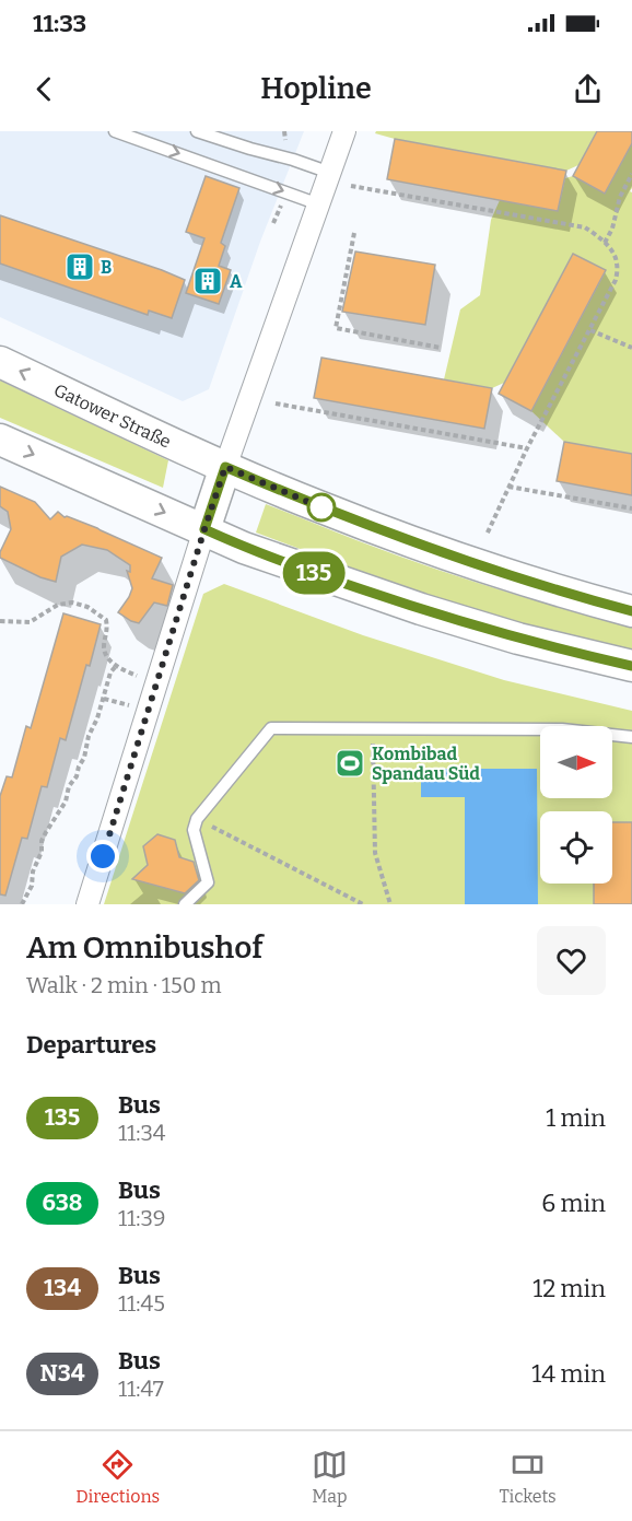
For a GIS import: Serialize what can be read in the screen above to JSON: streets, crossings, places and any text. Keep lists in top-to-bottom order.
{
  "streets": {
    "main road": ["Gatower Straße"]
  },
  "places": {
    "building": ["B", "A"],
    "sports": ["Kombibad Spandau Süd"]
  },
  "lines": ["bus line 135"],
  "north": "right",
  "page": {
    "status": "11:33",
    "header": "Hopline",
    "on_map": "135",
    "heading": [
      ["Am Omnibushof", "Walk · 2 min · 150 m"],
      "Departures"
    ],
    "list": [
      {
        "mark": "135",
        "name": "Bus",
        "note": "11:34",
        "value": "1 min"
      },
      {
        "mark": "638",
        "name": "Bus",
        "note": "11:39",
        "value": "6 min"
      },
      {
        "mark": "134",
        "name": "Bus",
        "note": "11:45",
        "value": "12 min"
      },
      {
        "mark": "N34",
        "name": "Bus",
        "note": "11:47",
        "value": "14 min"
      }
    ],
    "tabs": ["Directions", "Map", "Tickets"]
  }
}
